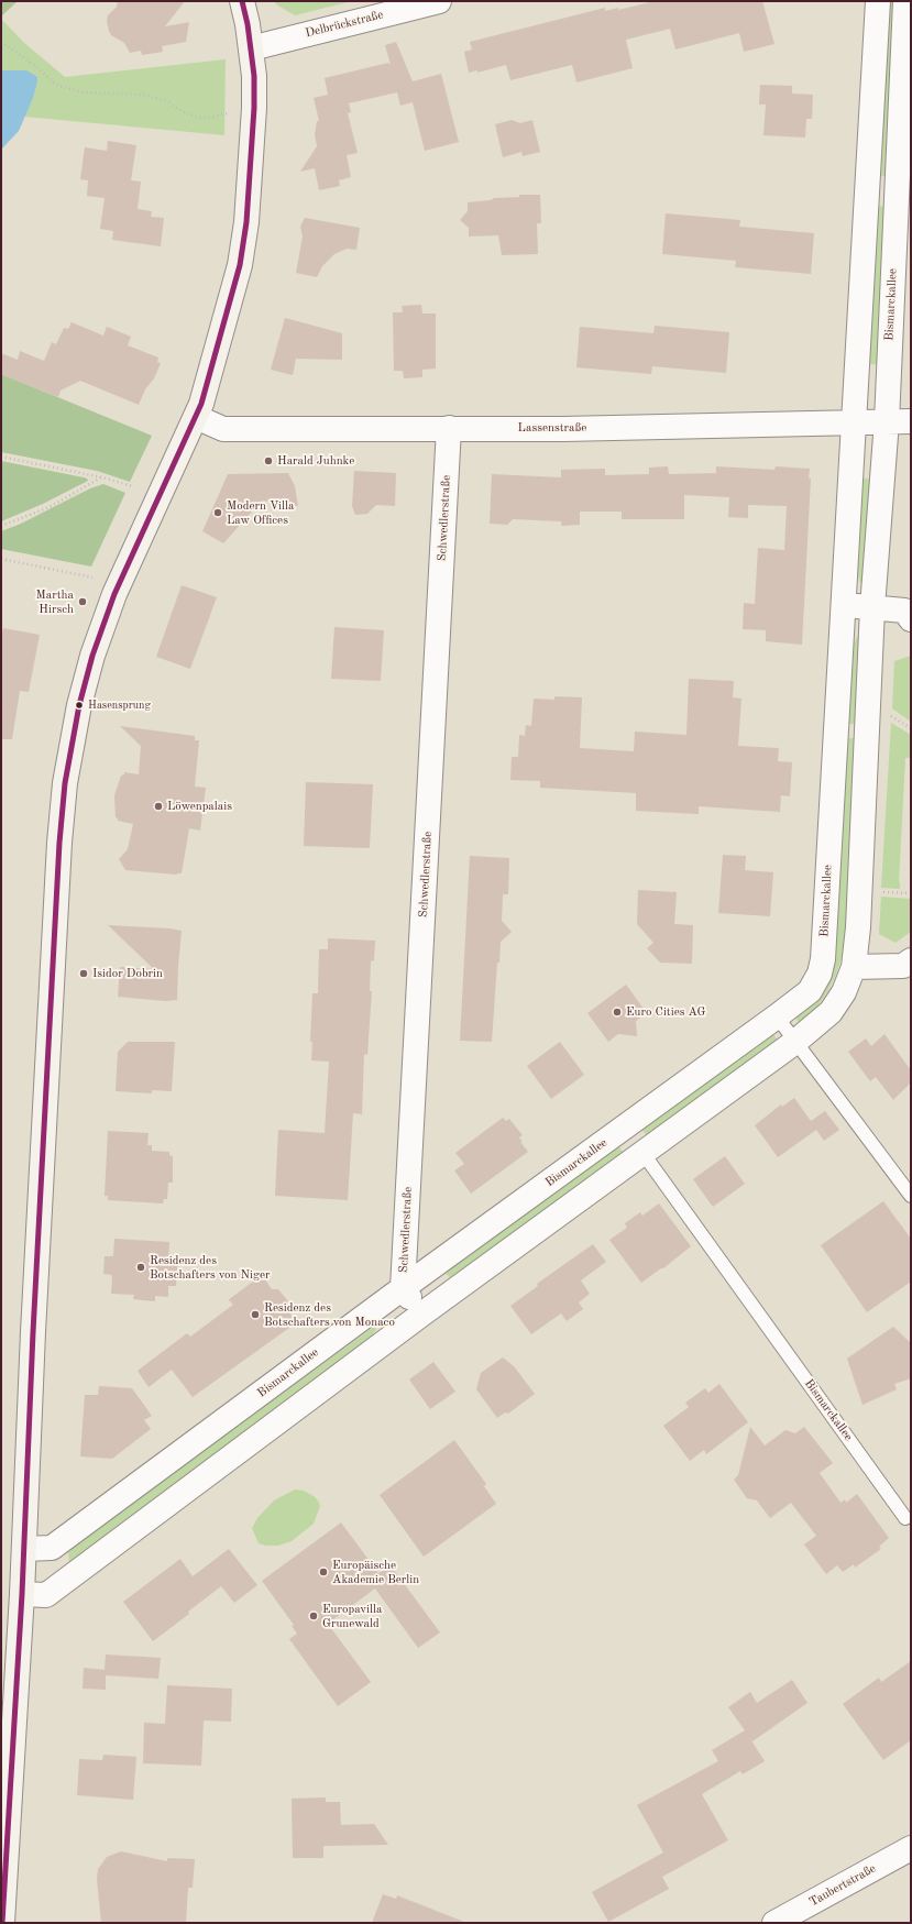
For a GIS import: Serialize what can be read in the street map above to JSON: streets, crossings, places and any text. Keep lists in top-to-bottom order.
{
  "streets": {
    "street": [
      "Delbrückstraße",
      "Bismarckallee",
      "Lassenstraße",
      "Schwedlerstraße",
      "Taubertstraße"
    ]
  },
  "crossings": [
    ["Bismarckallee", "Lassenstraße"],
    ["Bismarckallee", "Schwedlerstraße"],
    ["Lassenstraße", "Schwedlerstraße"]
  ],
  "places": [
    "Harald Juhnke",
    "Modern Villa Law Offices",
    "Martha Hirsch",
    "Hasensprung",
    "Löwenpalais",
    "Isidor Dobrin",
    "Euro Cities AG",
    "Residenz des Botschafters von Niger",
    "Residenz des Botschafters von Monaco",
    "Europäische Akademie Berlin",
    "Europavilla Grunewald"
  ]
}
